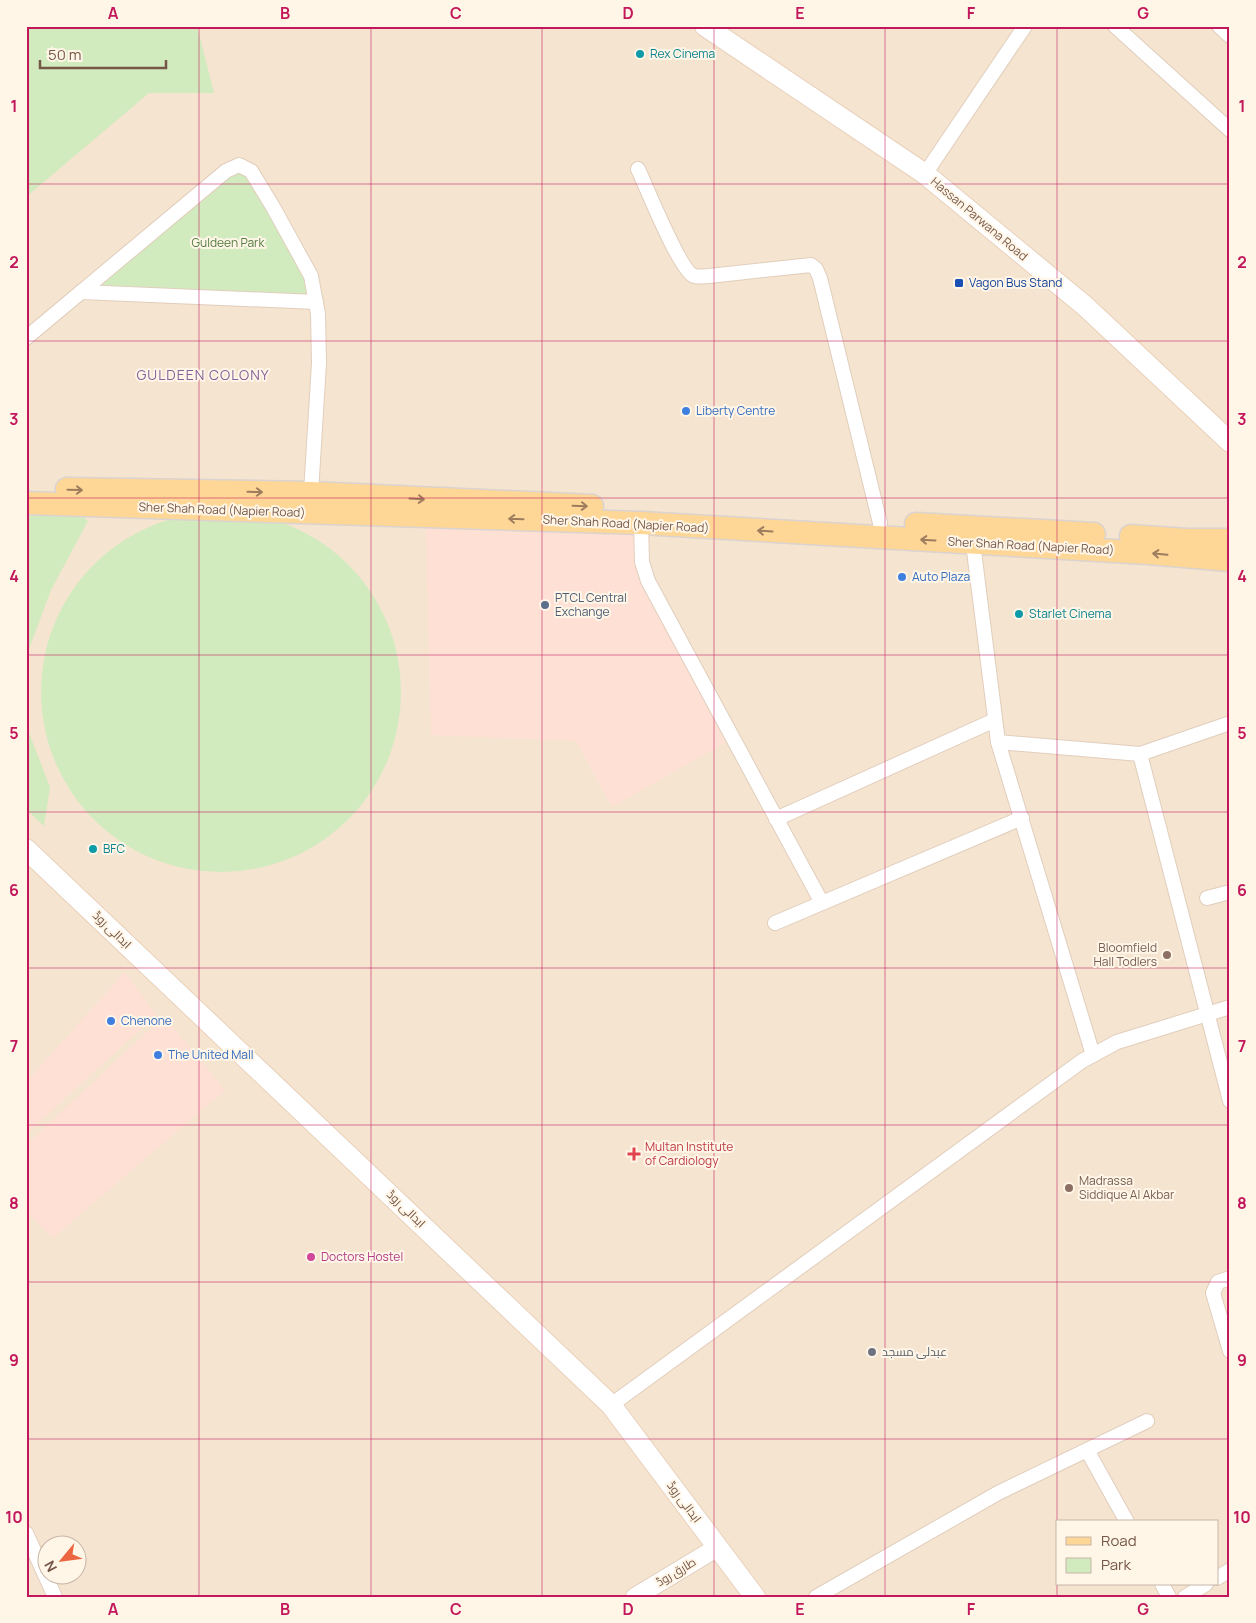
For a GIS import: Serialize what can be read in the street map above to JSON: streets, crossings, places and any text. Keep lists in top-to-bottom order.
{
  "streets": {
    "main road": ["Hassan Parwana Road", "Sher Shah Road (Napier Road)", "ابدالی روڈ"],
    "street": ["طارق روڈ"]
  },
  "crossings": [
    ["ابدالی روڈ", "طارق روڈ"]
  ],
  "districts": ["GULDEEN COLONY"],
  "parks": ["Guldeen Park"],
  "places": {
    "other": [
      "Rex Cinema",
      "Liberty Centre",
      "Auto Plaza",
      "PTCL Central Exchange",
      "Starlet Cinema",
      "BFC",
      "Bloomfield Hall Todlers",
      "Chenone",
      "The United Mall",
      "Madrassa Siddique Al Akbar",
      "Doctors Hostel",
      "عبدلی مسجد"
    ],
    "transit": ["Vagon Bus Stand"],
    "health": ["Multan Institute of Cardiology"]
  },
  "legend": ["Road", "Park"],
  "scale_bar": "50 m",
  "north": "bottom left",
  "grid": {
    "columns": [
      "A",
      "B",
      "C",
      "D",
      "E",
      "F",
      "G"
    ],
    "rows": [
      "1",
      "2",
      "3",
      "4",
      "5",
      "6",
      "7",
      "8",
      "9",
      "10"
    ]
  }
}
